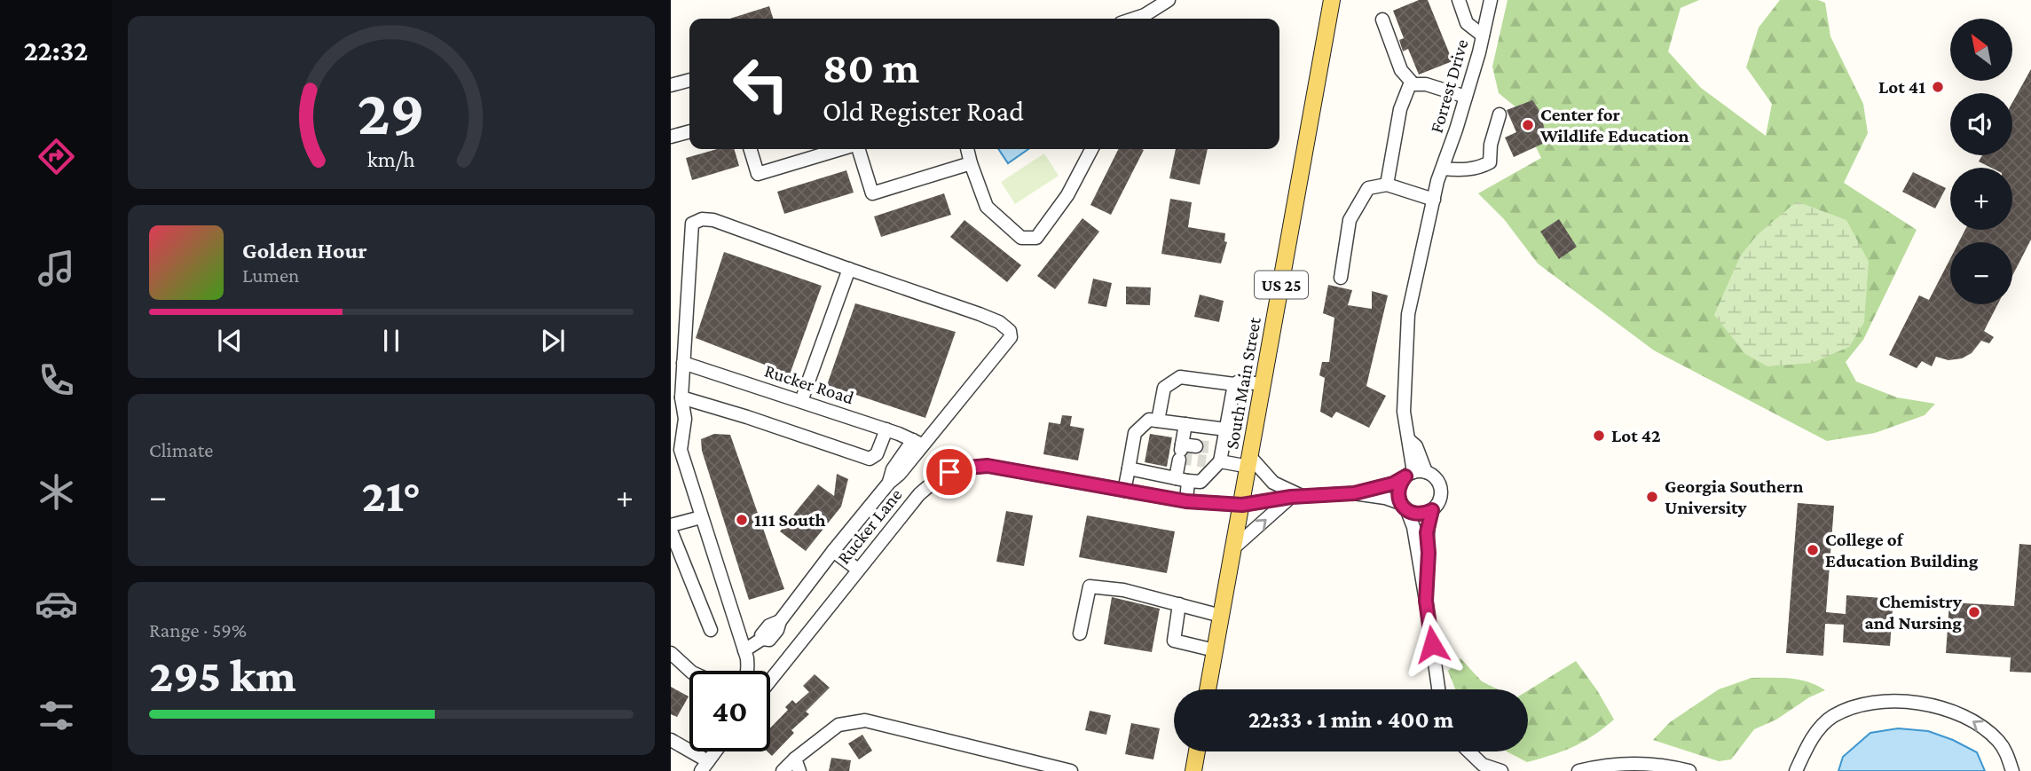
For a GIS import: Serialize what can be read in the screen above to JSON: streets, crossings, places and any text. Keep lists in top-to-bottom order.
{
  "streets": {
    "main road": ["US 25", "South Main Street"],
    "street": ["Forrest Drive", "Rucker Road", "Rucker Lane"]
  },
  "crossings": [
    ["South Main Street", "Rucker Lane"]
  ],
  "places": [
    "Lot 41",
    "Center for Wildlife Education",
    "Lot 42",
    "Georgia Southern University",
    "111 South",
    "College of Education Building",
    "Chemistry and Nursing"
  ],
  "north": "top left",
  "page": {
    "tabs": "22:32",
    "map_buttons": ["+", "−"],
    "turn": ["80 m", "Old Register Road"],
    "song": ["Golden Hour", "Lumen"],
    "tile": [
      "Climate",
      ["Range · 59%", "295 km"]
    ],
    "heat": ["−", "21°", "+"],
    "limit": "40",
    "trip": "22:33 · 1 min · 400 m",
    "gauge": ["29", "km/h"]
  }
}
